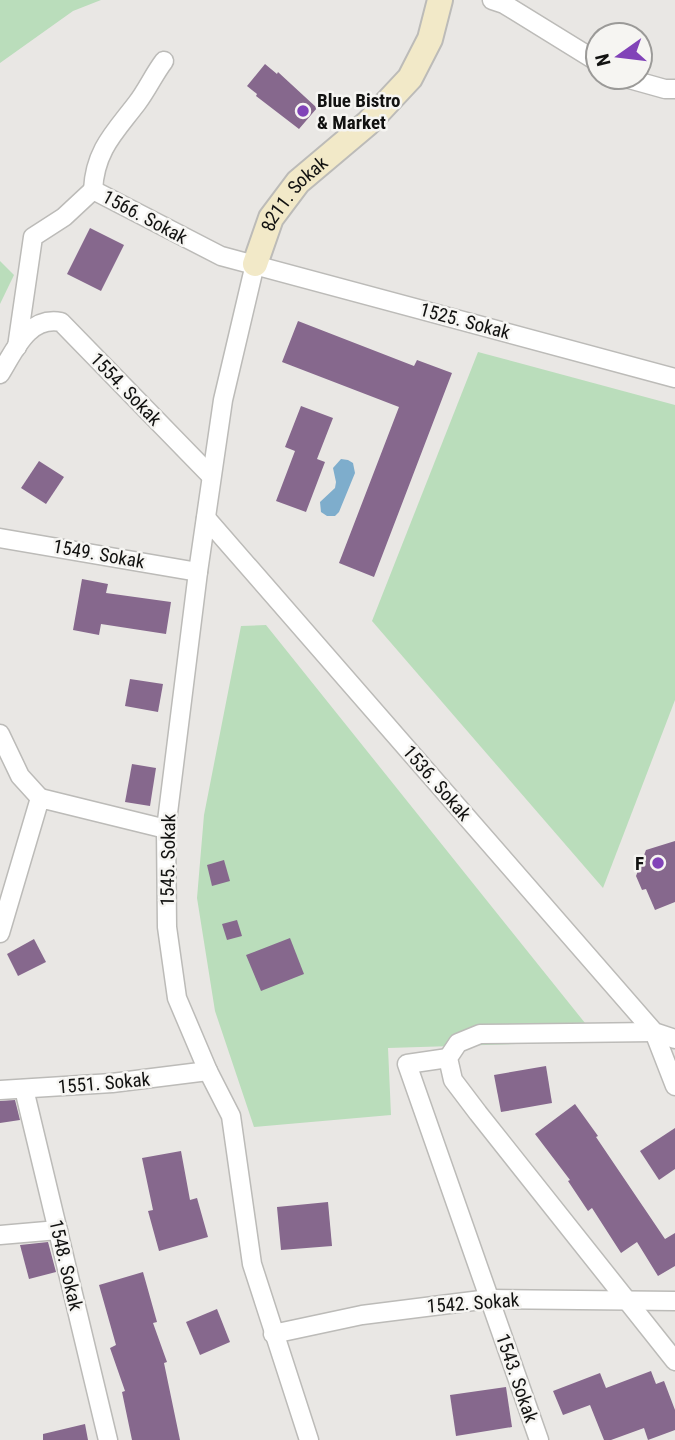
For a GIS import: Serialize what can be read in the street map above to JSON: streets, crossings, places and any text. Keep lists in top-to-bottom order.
{
  "streets": {
    "street": [
      "8211. Sokak",
      "1566. Sokak",
      "1525. Sokak",
      "1554. Sokak",
      "1549. Sokak",
      "1536. Sokak",
      "1545. Sokak",
      "1551. Sokak",
      "1548. Sokak",
      "1542. Sokak",
      "1543. Sokak"
    ]
  },
  "crossings": [
    ["8211. Sokak", "1566. Sokak"],
    ["8211. Sokak", "1525. Sokak"],
    ["8211. Sokak", "1545. Sokak"],
    ["1566. Sokak", "1525. Sokak"],
    ["1566. Sokak", "1554. Sokak"],
    ["1566. Sokak", "1545. Sokak"],
    ["1525. Sokak", "1545. Sokak"],
    ["1554. Sokak", "1545. Sokak"],
    ["1549. Sokak", "1545. Sokak"],
    ["1536. Sokak", "1545. Sokak"],
    ["1545. Sokak", "1551. Sokak"],
    ["1545. Sokak", "1542. Sokak"],
    ["1551. Sokak", "1548. Sokak"],
    ["1542. Sokak", "1543. Sokak"]
  ],
  "places": ["Blue Bistro & Market", "F"],
  "north": "left"
}
